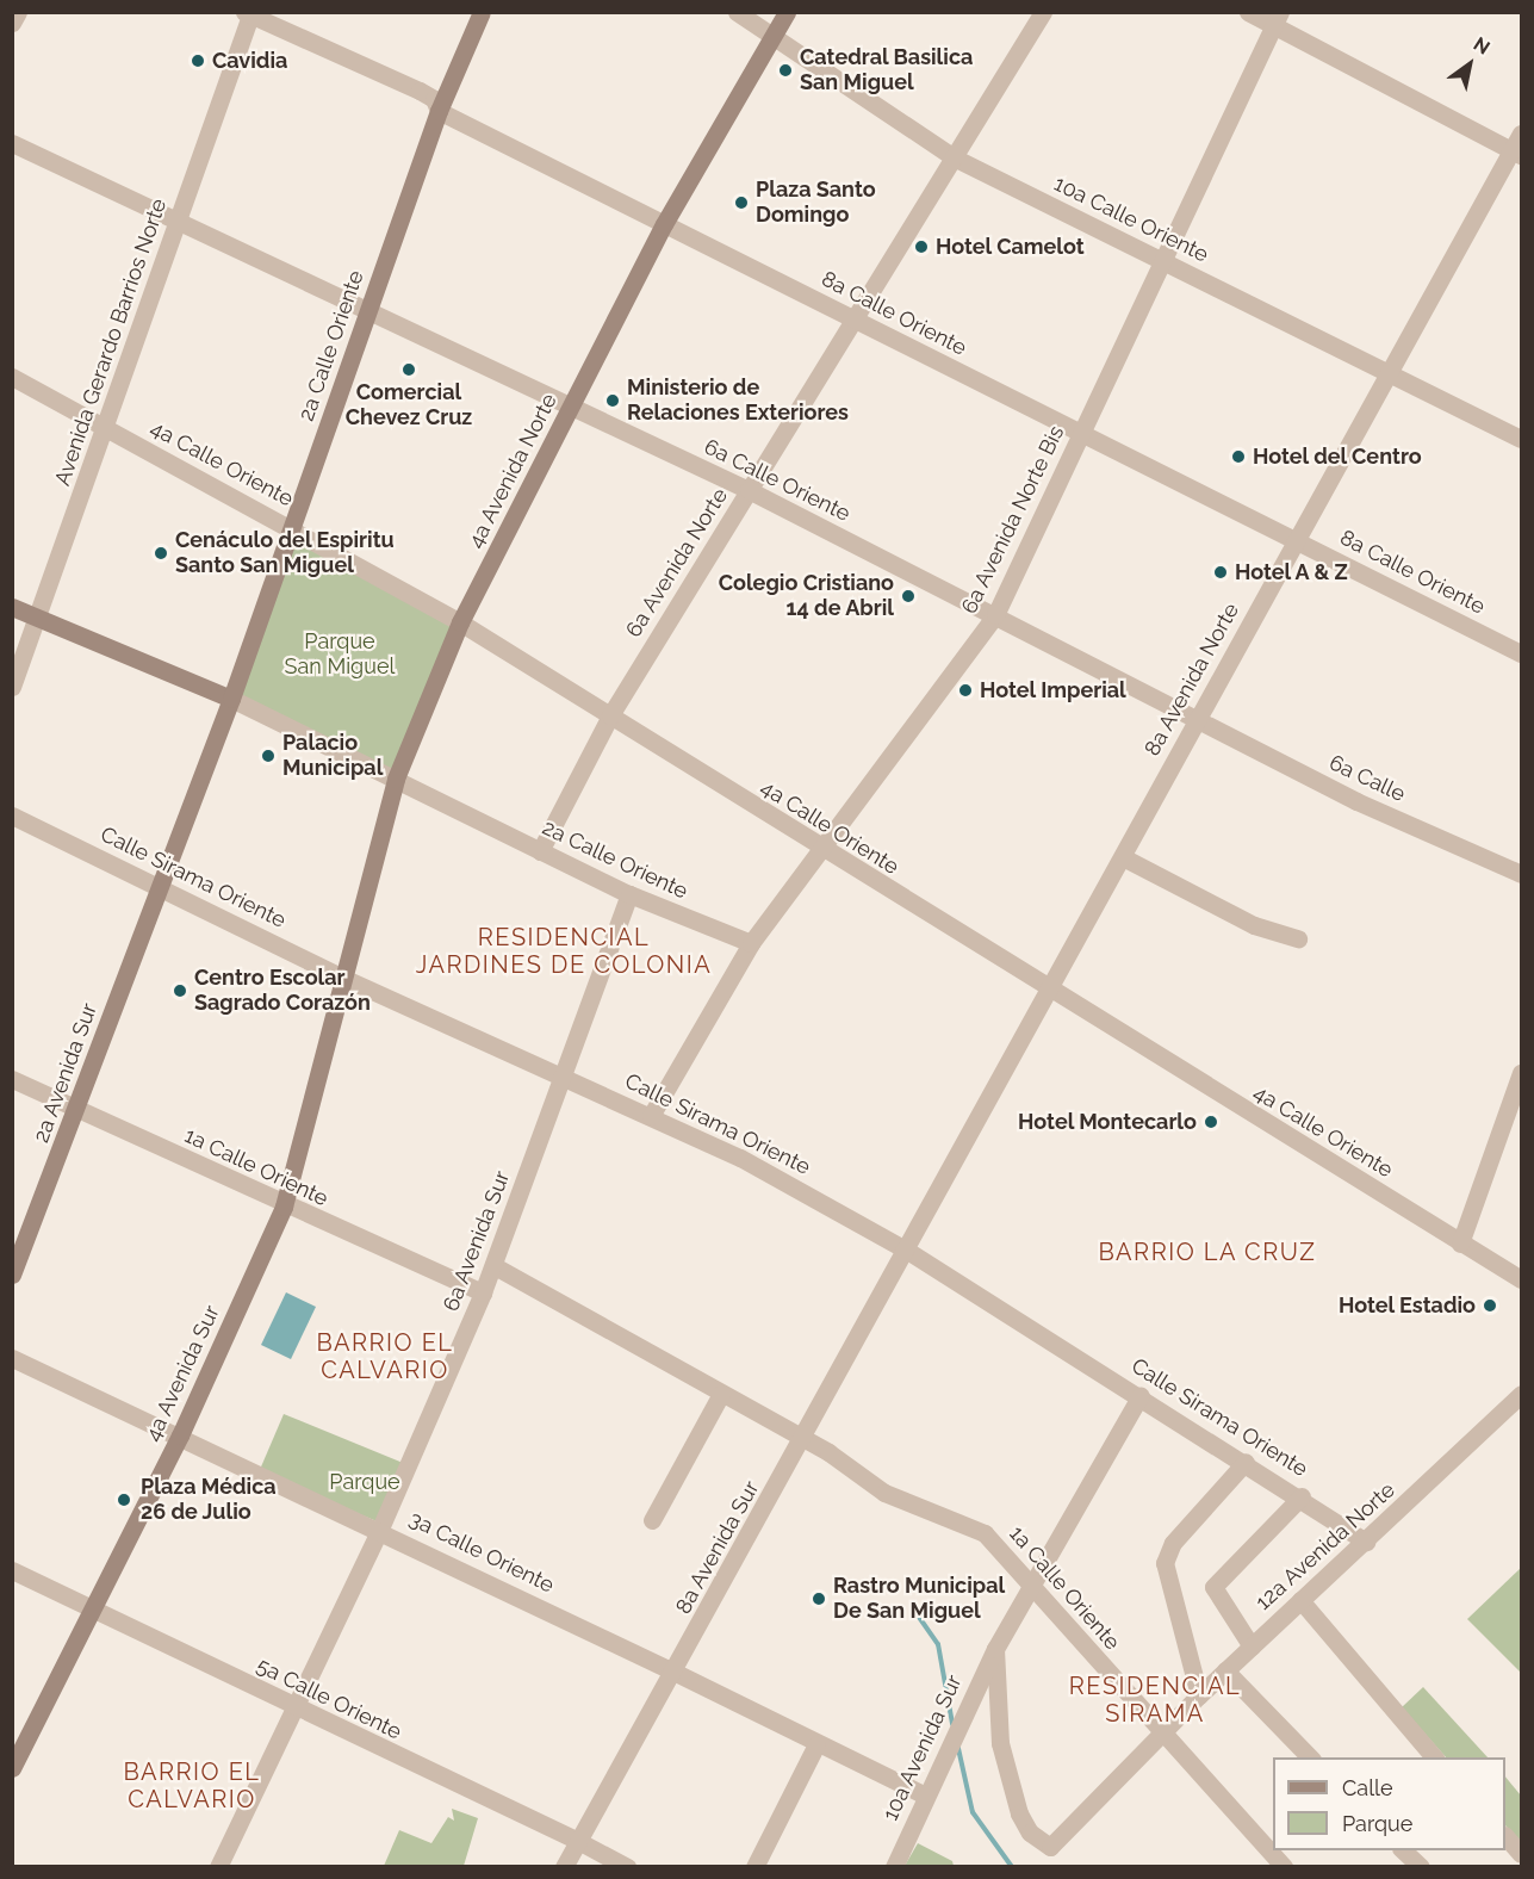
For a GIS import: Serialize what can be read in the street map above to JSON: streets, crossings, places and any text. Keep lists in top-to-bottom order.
{
  "streets": {
    "main road": [
      "2a Calle Oriente",
      "4a Avenida Norte",
      "2a Avenida Sur",
      "4a Avenida Sur"
    ],
    "street": [
      "10a Calle Oriente",
      "8a Calle Oriente",
      "Avenida Gerardo Barrios Norte",
      "4a Calle Oriente",
      "6a Calle Oriente",
      "6a Avenida Norte Bis",
      "6a Avenida Norte",
      "8a Avenida Norte",
      "6a Calle",
      "Calle Sirama Oriente",
      "1a Calle Oriente",
      "6a Avenida Sur",
      "12a Avenida Norte",
      "8a Avenida Sur",
      "3a Calle Oriente",
      "5a Calle Oriente",
      "10a Avenida Sur"
    ]
  },
  "crossings": [
    ["10a Calle Oriente", "4a Avenida Norte"],
    ["10a Calle Oriente", "6a Avenida Norte Bis"],
    ["10a Calle Oriente", "6a Avenida Norte"],
    ["10a Calle Oriente", "8a Avenida Norte"],
    ["8a Calle Oriente", "Avenida Gerardo Barrios Norte"],
    ["8a Calle Oriente", "2a Calle Oriente"],
    ["8a Calle Oriente", "4a Avenida Norte"],
    ["8a Calle Oriente", "6a Avenida Norte Bis"],
    ["8a Calle Oriente", "6a Avenida Norte"],
    ["8a Calle Oriente", "8a Avenida Norte"],
    ["Avenida Gerardo Barrios Norte", "2a Calle Oriente"],
    ["Avenida Gerardo Barrios Norte", "4a Calle Oriente"],
    ["Avenida Gerardo Barrios Norte", "6a Calle Oriente"],
    ["2a Calle Oriente", "4a Calle Oriente"],
    ["2a Calle Oriente", "4a Avenida Norte"],
    ["2a Calle Oriente", "6a Calle Oriente"],
    ["2a Calle Oriente", "6a Avenida Norte Bis"],
    ["2a Calle Oriente", "6a Avenida Norte"],
    ["2a Calle Oriente", "Calle Sirama Oriente"],
    ["2a Calle Oriente", "2a Avenida Sur"],
    ["2a Calle Oriente", "6a Avenida Sur"],
    ["4a Calle Oriente", "4a Avenida Norte"],
    ["4a Calle Oriente", "6a Avenida Norte Bis"],
    ["4a Calle Oriente", "6a Avenida Norte"],
    ["4a Calle Oriente", "8a Avenida Norte"],
    ["4a Avenida Norte", "6a Calle Oriente"],
    ["4a Avenida Norte", "Calle Sirama Oriente"],
    ["4a Avenida Norte", "4a Avenida Sur"],
    ["6a Calle Oriente", "6a Avenida Norte Bis"],
    ["6a Calle Oriente", "6a Avenida Norte"],
    ["6a Calle Oriente", "8a Avenida Norte"],
    ["6a Calle Oriente", "6a Calle"],
    ["6a Avenida Norte Bis", "Calle Sirama Oriente"],
    ["8a Avenida Norte", "6a Calle"],
    ["8a Avenida Norte", "Calle Sirama Oriente"],
    ["8a Avenida Norte", "8a Avenida Sur"],
    ["Calle Sirama Oriente", "2a Avenida Sur"],
    ["Calle Sirama Oriente", "6a Avenida Sur"],
    ["Calle Sirama Oriente", "4a Avenida Sur"],
    ["Calle Sirama Oriente", "12a Avenida Norte"],
    ["Calle Sirama Oriente", "8a Avenida Sur"],
    ["Calle Sirama Oriente", "10a Avenida Sur"],
    ["2a Avenida Sur", "1a Calle Oriente"],
    ["1a Calle Oriente", "6a Avenida Sur"],
    ["1a Calle Oriente", "4a Avenida Sur"],
    ["1a Calle Oriente", "12a Avenida Norte"],
    ["1a Calle Oriente", "8a Avenida Sur"],
    ["1a Calle Oriente", "10a Avenida Sur"],
    ["6a Avenida Sur", "3a Calle Oriente"],
    ["6a Avenida Sur", "5a Calle Oriente"],
    ["4a Avenida Sur", "3a Calle Oriente"],
    ["4a Avenida Sur", "5a Calle Oriente"],
    ["12a Avenida Norte", "10a Avenida Sur"],
    ["8a Avenida Sur", "3a Calle Oriente"],
    ["8a Avenida Sur", "5a Calle Oriente"],
    ["3a Calle Oriente", "10a Avenida Sur"]
  ],
  "districts": [
    "RESIDENCIAL JARDINES DE COLONIA",
    "BARRIO LA CRUZ",
    "BARRIO EL CALVARIO",
    "RESIDENCIAL SIRAMA",
    "BARRIO EL CALVARIO"
  ],
  "parks": ["Parque San Miguel", "Parque"],
  "places": [
    "Cavidia",
    "Catedral Basilica San Miguel",
    "Plaza Santo Domingo",
    "Hotel Camelot",
    "Comercial Chevez Cruz",
    "Ministerio de Relaciones Exteriores",
    "Hotel del Centro",
    "Cenáculo del Espiritu Santo San Miguel",
    "Hotel A & Z",
    "Colegio Cristiano 14 de Abril",
    "Hotel Imperial",
    "Palacio Municipal",
    "Centro Escolar Sagrado Corazón",
    "Hotel Montecarlo",
    "Hotel Estadio",
    "Plaza Médica 26 de Julio",
    "Rastro Municipal De San Miguel"
  ],
  "legend": ["Calle", "Parque"],
  "north": "top right"
}
